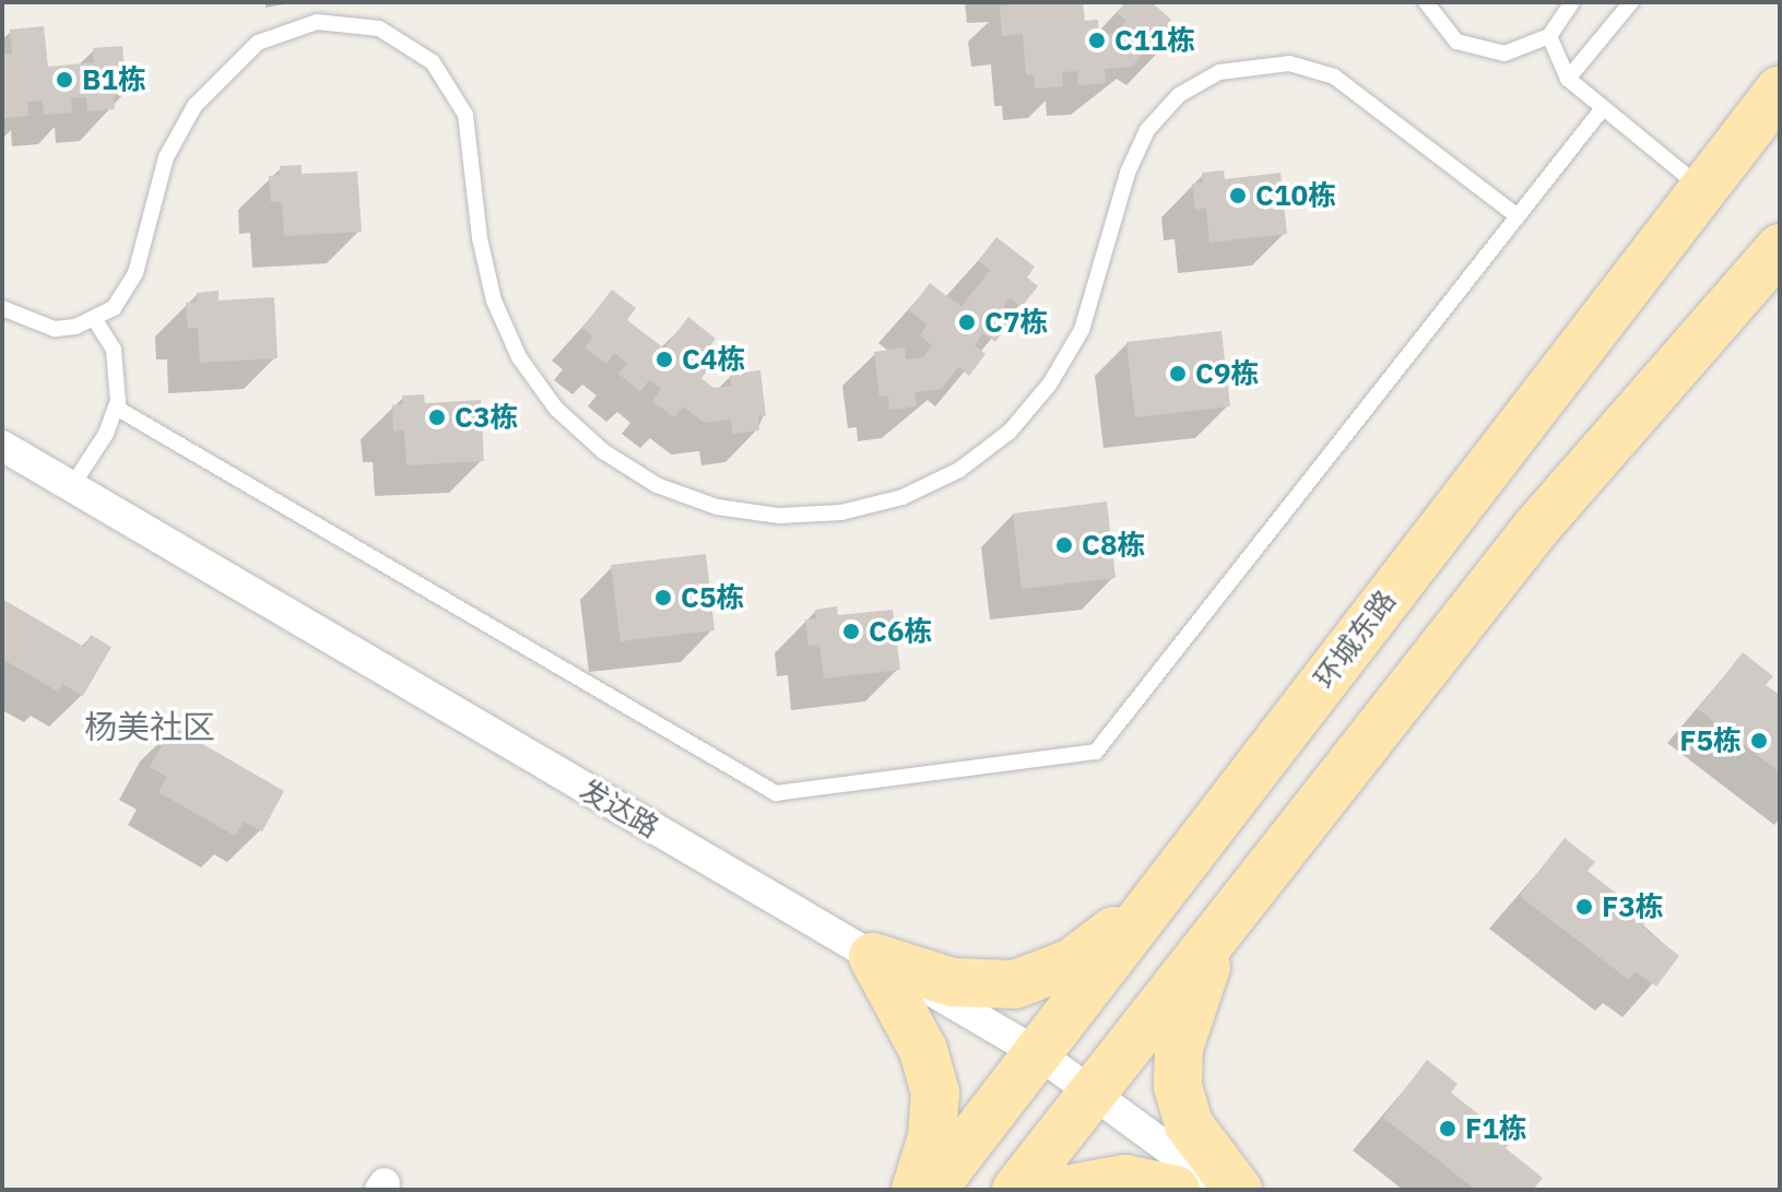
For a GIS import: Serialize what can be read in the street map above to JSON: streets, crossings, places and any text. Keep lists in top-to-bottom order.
{
  "streets": {
    "main road": ["环城东路"],
    "street": ["发达路"]
  },
  "crossings": [
    ["环城东路", "发达路"]
  ],
  "districts": ["杨美社区"],
  "places": [
    "C11栋",
    "B1栋",
    "C10栋",
    "C7栋",
    "C4栋",
    "C9栋",
    "C3栋",
    "C8栋",
    "C5栋",
    "C6栋",
    "F5栋",
    "F3栋",
    "F1栋"
  ]
}
